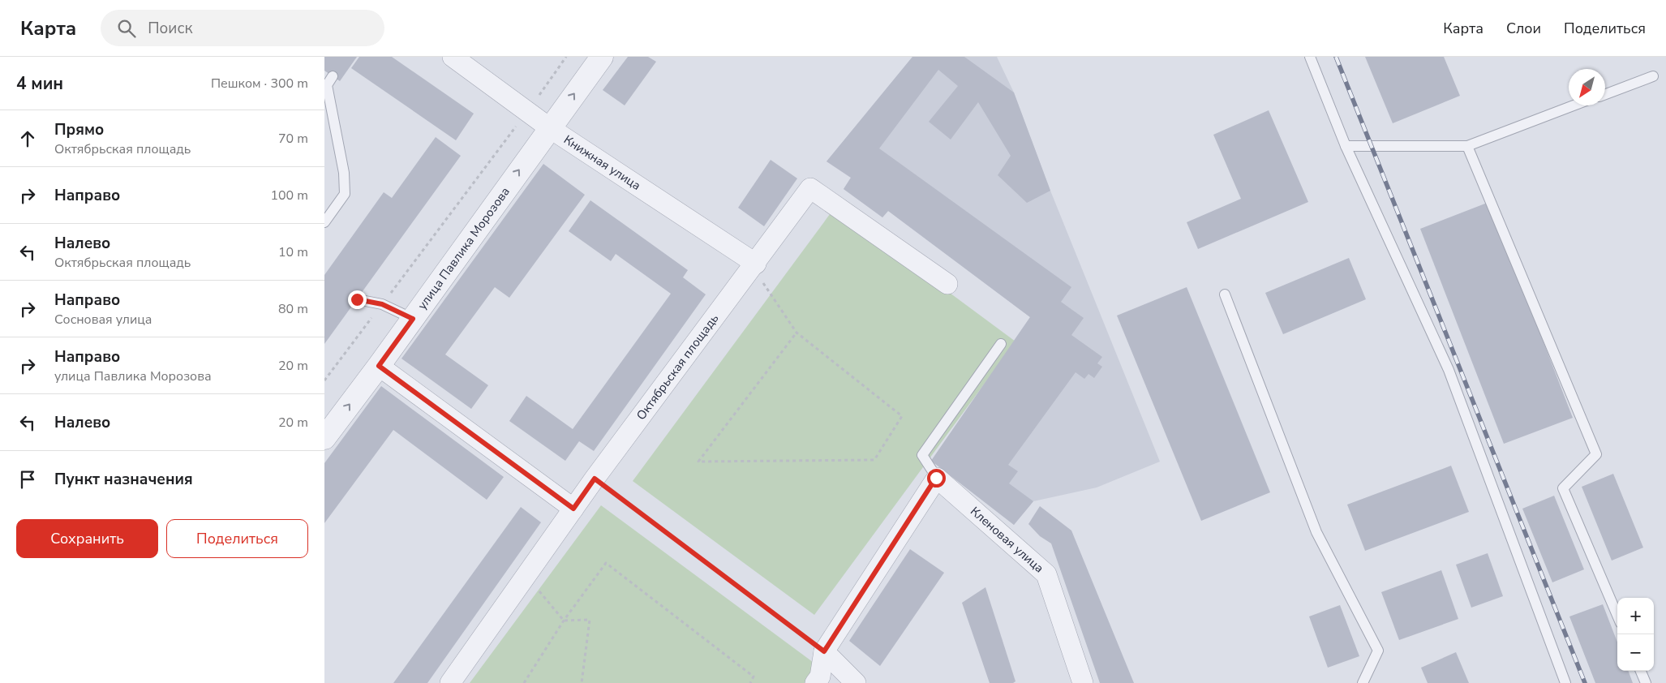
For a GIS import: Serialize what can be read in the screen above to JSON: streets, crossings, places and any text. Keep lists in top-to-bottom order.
{
  "streets": {
    "street": [
      "Книжная улица",
      "улица Павлика Морозова",
      "Октябрьская площадь",
      "Кленовая улица"
    ]
  },
  "crossings": [
    ["Книжная улица", "улица Павлика Морозова"],
    ["Книжная улица", "Октябрьская площадь"]
  ],
  "one_way": ["улица Павлика Морозова"],
  "north": "bottom left",
  "page": {
    "header": "Карта",
    "search": "Поиск",
    "nav": ["Карта", "Слои", "Поделиться"],
    "heading": ["4 мин", "Пешком · 300 m"],
    "list": [
      ["Прямо", "Октябрьская площадь", "70 m"],
      ["Направо", "100 m"],
      ["Налево", "Октябрьская площадь", "10 m"],
      ["Направо", "Сосновая улица", "80 m"],
      ["Направо", "улица Павлика Морозова", "20 m"],
      ["Налево", "20 m"],
      "Пункт назначения"
    ],
    "buttons": ["Сохранить", "Поделиться"],
    "map_buttons": ["+", "−"]
  }
}
